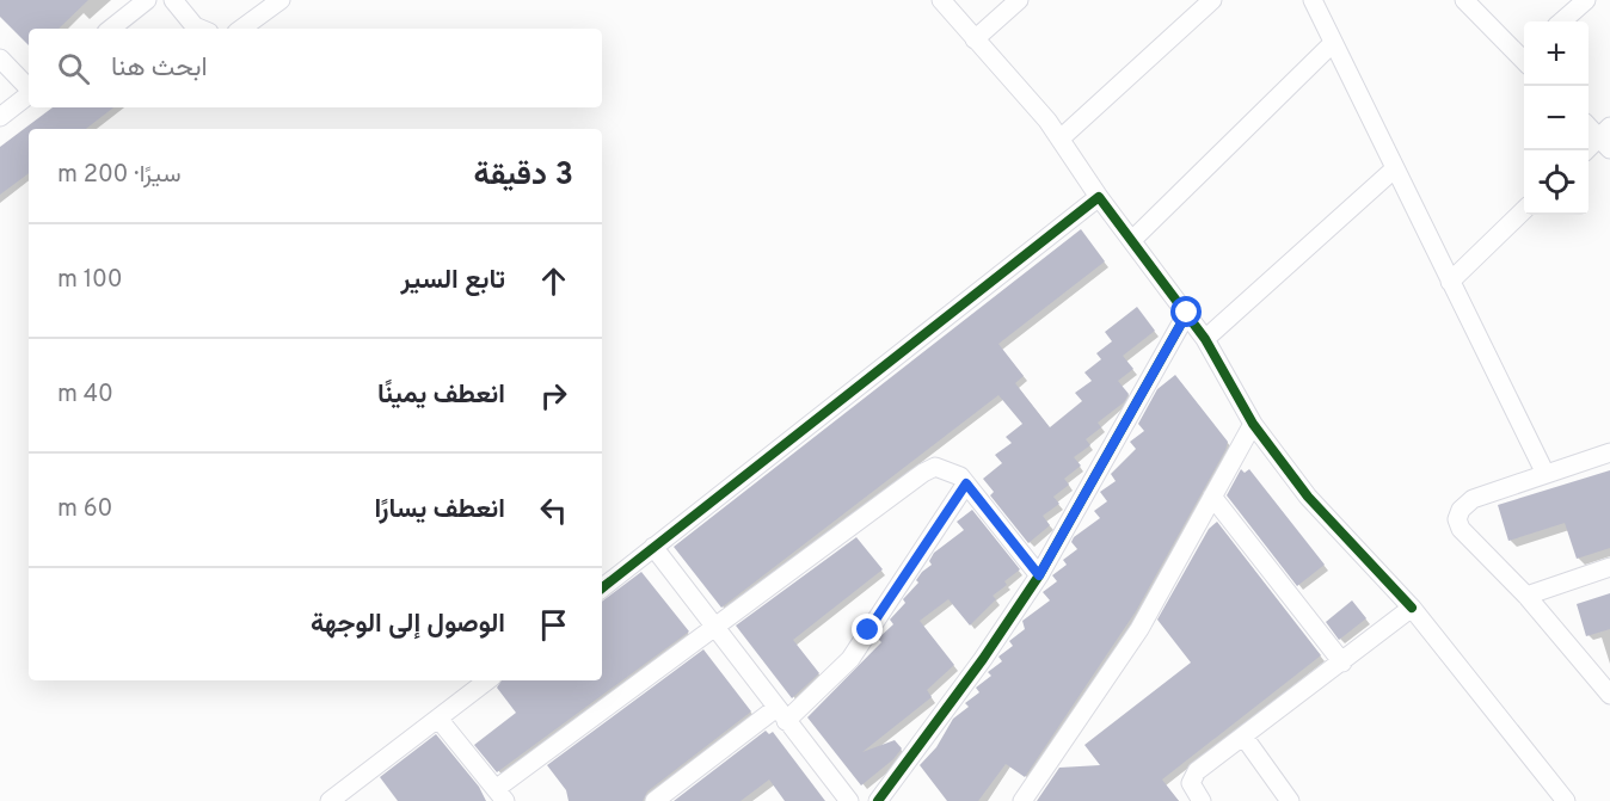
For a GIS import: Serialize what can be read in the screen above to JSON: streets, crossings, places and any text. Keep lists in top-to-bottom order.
{
  "page": {
    "map_buttons": ["+", "−"],
    "search": "ابحث هنا",
    "heading": ["3 دقيقة", "سيرًا · 200 m"],
    "list": [
      ["تابع السير", "100 m"],
      ["انعطف يمينًا", "40 m"],
      ["انعطف يسارًا", "60 m"],
      "الوصول إلى الوجهة"
    ]
  }
}
